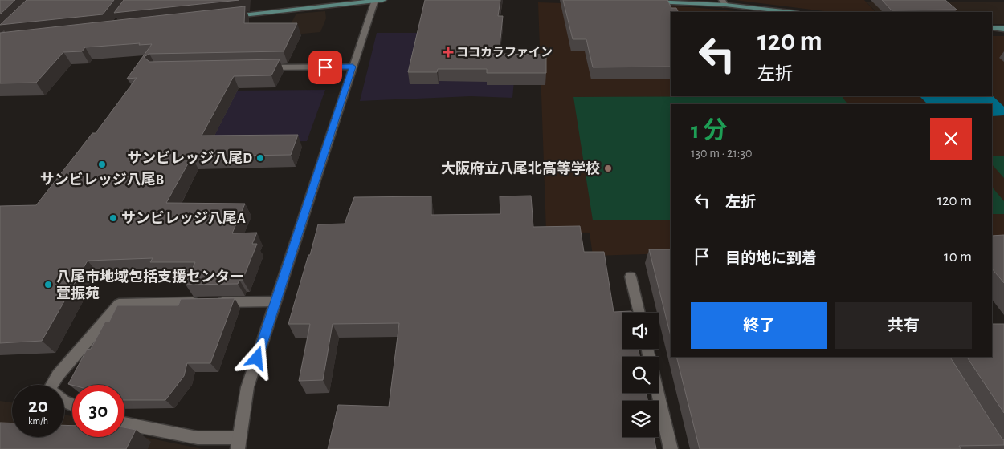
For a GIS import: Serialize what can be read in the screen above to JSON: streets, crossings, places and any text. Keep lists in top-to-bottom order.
{
  "places": {
    "health": ["ココカラファイン"],
    "other": [
      "サンビレッジ八尾D",
      "サンビレッジ八尾B",
      "大阪府立八尾北高等学校",
      "サンビレッジ八尾A",
      "八尾市地域包括支援センター 萱振苑"
    ]
  },
  "page": {
    "turn": ["120 m", "左折"],
    "heading": ["1 分", "130 m · 21:30"],
    "list": [
      {
        "name": "左折",
        "value": "120 m"
      },
      {
        "name": "目的地に到着",
        "value": "10 m"
      }
    ],
    "buttons": ["終了", "共有"],
    "speed": "20 km/h",
    "limit": "30"
  }
}
